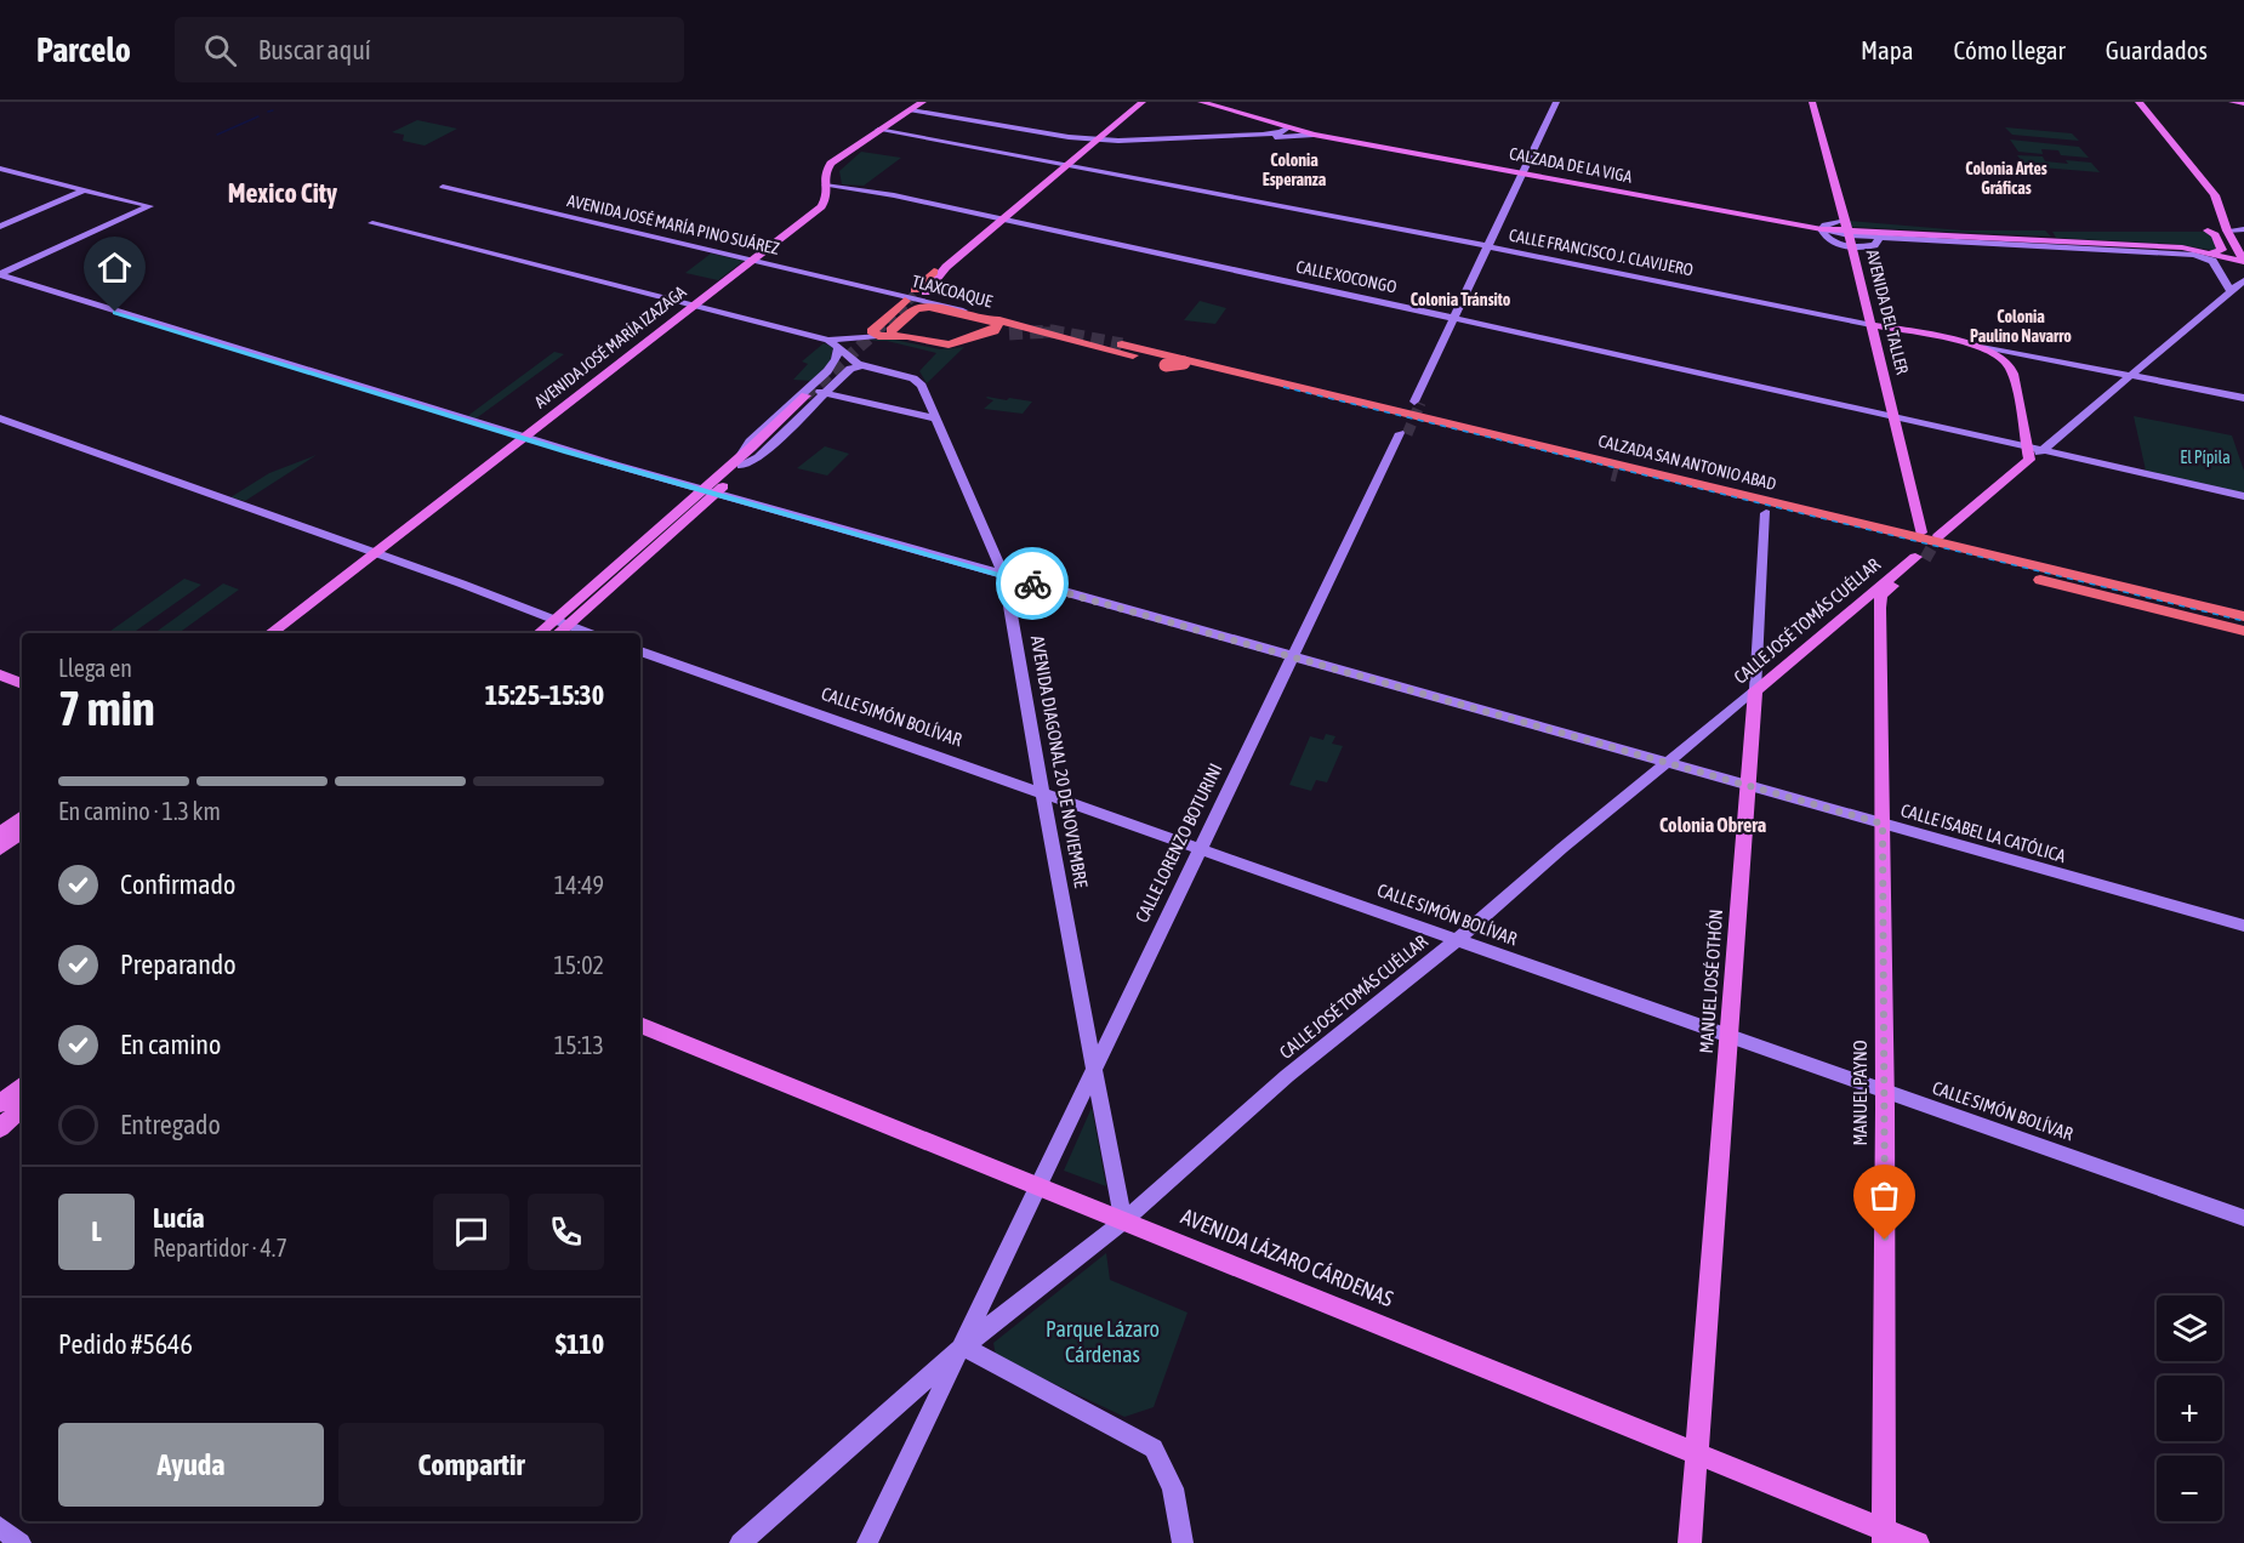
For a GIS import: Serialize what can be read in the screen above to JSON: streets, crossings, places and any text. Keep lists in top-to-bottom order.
{
  "streets": {
    "highway": ["TLAXCOAQUE", "CALZADA SAN ANTONIO ABAD"],
    "main road": [
      "CALZADA DE LA VIGA",
      "CALLE FRANCISCO J. CLAVIJERO",
      "AVENIDA DEL TALLER",
      "AVENIDA JOSÉ MARÍA IZAZAGA",
      "CALLE JOSÉ TOMÁS CUÉLLAR",
      "MANUEL JOSÉ OTHÓN",
      "MANUEL PAYNO",
      "AVENIDA LÁZARO CÁRDENAS"
    ],
    "street": [
      "AVENIDA JOSÉ MARÍA PINO SUÁREZ",
      "CALLE XOCONGO",
      "CALLE SIMÓN BOLÍVAR",
      "AVENIDA DIAGONAL 20 DE NOVIEMBRE",
      "CALLE ISABEL LA CATÓLICA",
      "CALLE LORENZO BOTURINI"
    ]
  },
  "crossings": [
    ["CALZADA DE LA VIGA", "AVENIDA DEL TALLER"],
    ["AVENIDA JOSÉ MARÍA PINO SUÁREZ", "TLAXCOAQUE"],
    ["AVENIDA JOSÉ MARÍA PINO SUÁREZ", "AVENIDA JOSÉ MARÍA IZAZAGA"],
    ["CALLE FRANCISCO J. CLAVIJERO", "AVENIDA DEL TALLER"],
    ["CALLE XOCONGO", "AVENIDA DEL TALLER"],
    ["CALLE XOCONGO", "AVENIDA JOSÉ MARÍA IZAZAGA"],
    ["TLAXCOAQUE", "CALZADA SAN ANTONIO ABAD"],
    ["TLAXCOAQUE", "AVENIDA DIAGONAL 20 DE NOVIEMBRE"],
    ["AVENIDA JOSÉ MARÍA IZAZAGA", "CALLE ISABEL LA CATÓLICA"],
    ["CALZADA SAN ANTONIO ABAD", "MANUEL JOSÉ OTHÓN"],
    ["CALLE JOSÉ TOMÁS CUÉLLAR", "CALLE SIMÓN BOLÍVAR"],
    ["CALLE JOSÉ TOMÁS CUÉLLAR", "AVENIDA DIAGONAL 20 DE NOVIEMBRE"],
    ["CALLE JOSÉ TOMÁS CUÉLLAR", "CALLE ISABEL LA CATÓLICA"],
    ["CALLE JOSÉ TOMÁS CUÉLLAR", "CALLE LORENZO BOTURINI"],
    ["CALLE JOSÉ TOMÁS CUÉLLAR", "MANUEL JOSÉ OTHÓN"],
    ["CALLE JOSÉ TOMÁS CUÉLLAR", "MANUEL PAYNO"],
    ["CALLE JOSÉ TOMÁS CUÉLLAR", "AVENIDA LÁZARO CÁRDENAS"],
    ["CALLE SIMÓN BOLÍVAR", "AVENIDA DIAGONAL 20 DE NOVIEMBRE"],
    ["CALLE SIMÓN BOLÍVAR", "CALLE LORENZO BOTURINI"],
    ["CALLE SIMÓN BOLÍVAR", "MANUEL JOSÉ OTHÓN"],
    ["CALLE SIMÓN BOLÍVAR", "MANUEL PAYNO"],
    ["AVENIDA DIAGONAL 20 DE NOVIEMBRE", "CALLE ISABEL LA CATÓLICA"],
    ["AVENIDA DIAGONAL 20 DE NOVIEMBRE", "CALLE LORENZO BOTURINI"],
    ["AVENIDA DIAGONAL 20 DE NOVIEMBRE", "AVENIDA LÁZARO CÁRDENAS"],
    ["CALLE ISABEL LA CATÓLICA", "CALLE LORENZO BOTURINI"],
    ["CALLE ISABEL LA CATÓLICA", "MANUEL JOSÉ OTHÓN"],
    ["CALLE ISABEL LA CATÓLICA", "MANUEL PAYNO"],
    ["CALLE LORENZO BOTURINI", "AVENIDA LÁZARO CÁRDENAS"],
    ["MANUEL JOSÉ OTHÓN", "AVENIDA LÁZARO CÁRDENAS"],
    ["MANUEL PAYNO", "AVENIDA LÁZARO CÁRDENAS"]
  ],
  "districts": [
    "Colonia Esperanza",
    "Colonia Artes Gráficas",
    "Mexico City",
    "Colonia Tránsito",
    "Colonia Paulino Navarro",
    "Colonia Obrera"
  ],
  "parks": ["El Pípila", "Parque Lázaro Cárdenas"],
  "page": {
    "header": "Parcelo",
    "search": "Buscar aquí",
    "nav": ["Mapa", "Cómo llegar", "Guardados"],
    "heading": ["7 min", "Llega en", "15:25–15:30"],
    "panel": [
      "Lucía",
      "Repartidor · 4.7",
      "Pedido #5646",
      "$110"
    ],
    "bar": "En camino · 1.3 km",
    "list": [
      ["Confirmado", "14:49"],
      ["Preparando", "15:02"],
      ["En camino", "15:13"],
      "Entregado"
    ],
    "round": "L",
    "map_buttons": ["+", "−"],
    "buttons": ["Ayuda", "Compartir"]
  }
}
